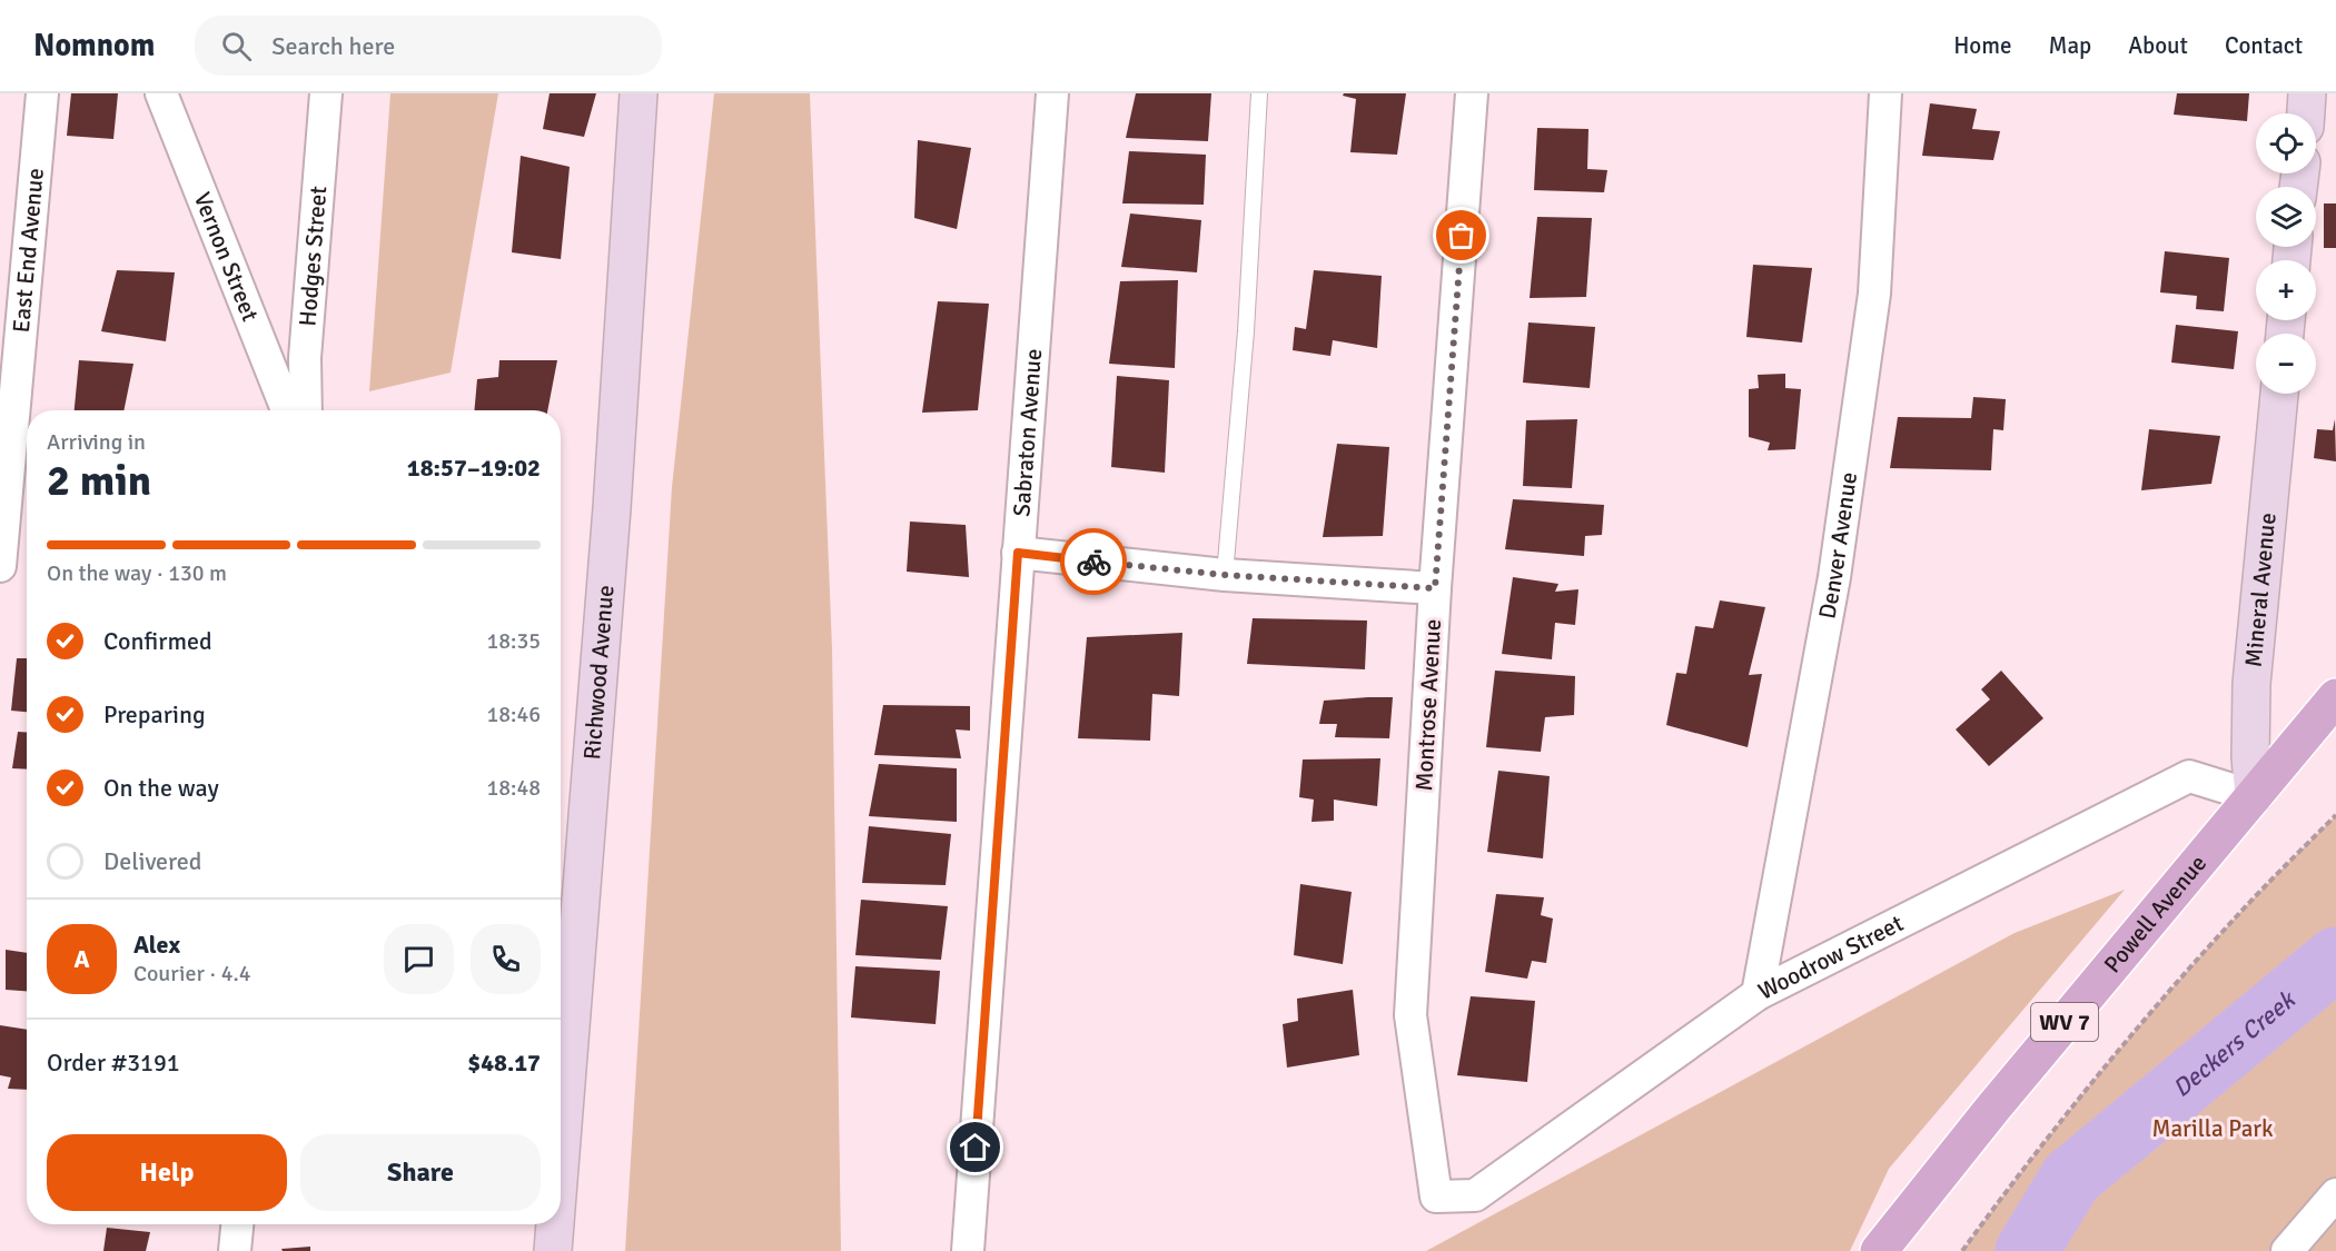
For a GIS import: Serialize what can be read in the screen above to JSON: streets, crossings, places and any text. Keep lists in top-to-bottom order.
{
  "streets": {
    "main road": ["Powell Avenue", "WV 7"],
    "street": [
      "East End Avenue",
      "Vernon Street",
      "Hodges Street",
      "Sabraton Avenue",
      "Denver Avenue",
      "Mineral Avenue",
      "Richwood Avenue",
      "Montrose Avenue",
      "Woodrow Street"
    ]
  },
  "crossings": [
    ["Denver Avenue", "Woodrow Street"],
    ["Mineral Avenue", "Powell Avenue"],
    ["Mineral Avenue", "Woodrow Street"],
    ["Mineral Avenue", "WV 7"],
    ["Montrose Avenue", "Woodrow Street"],
    ["Powell Avenue", "Woodrow Street"],
    ["Powell Avenue", "WV 7"],
    ["Woodrow Street", "WV 7"]
  ],
  "water": ["Deckers Creek"],
  "parks": ["Marilla Park"],
  "page": {
    "header": "Nomnom",
    "search": "Search here",
    "nav": [
      "Home",
      "Map",
      "About",
      "Contact"
    ],
    "map_buttons": ["+", "−"],
    "heading": ["2 min", "Arriving in", "18:57–19:02"],
    "panel": [
      "Alex",
      "Courier · 4.4",
      "Order #3191",
      "$48.17"
    ],
    "bar": "On the way · 130 m",
    "list": [
      ["Confirmed", "18:35"],
      ["Preparing", "18:46"],
      ["On the way", "18:48"],
      "Delivered"
    ],
    "round": "A",
    "buttons": ["Help", "Share"]
  }
}
